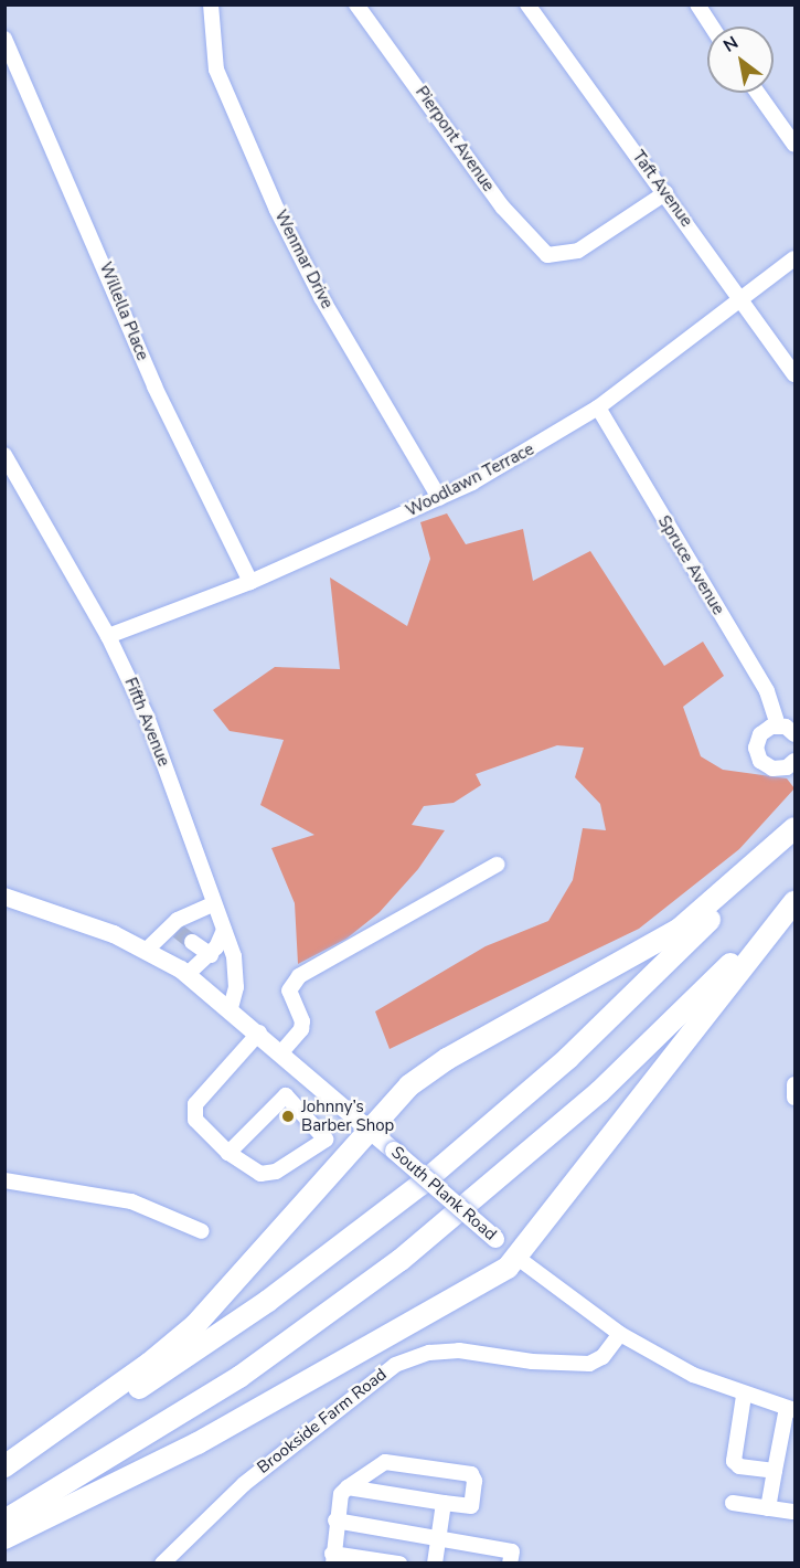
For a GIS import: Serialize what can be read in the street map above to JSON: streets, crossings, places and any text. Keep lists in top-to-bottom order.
{
  "streets": {
    "main road": ["South Plank Road"],
    "street": [
      "Pierpont Avenue",
      "Taft Avenue",
      "Wenmar Drive",
      "Willella Place",
      "Woodlawn Terrace",
      "Spruce Avenue",
      "Fifth Avenue",
      "Brookside Farm Road"
    ]
  },
  "crossings": [
    ["Pierpont Avenue", "Taft Avenue"],
    ["Taft Avenue", "Woodlawn Terrace"],
    ["Wenmar Drive", "Woodlawn Terrace"],
    ["Willella Place", "Woodlawn Terrace"],
    ["Woodlawn Terrace", "Spruce Avenue"],
    ["Woodlawn Terrace", "Fifth Avenue"],
    ["Fifth Avenue", "South Plank Road"],
    ["South Plank Road", "Brookside Farm Road"]
  ],
  "places": ["Johnny’s Barber Shop"],
  "north": "top left"
}
